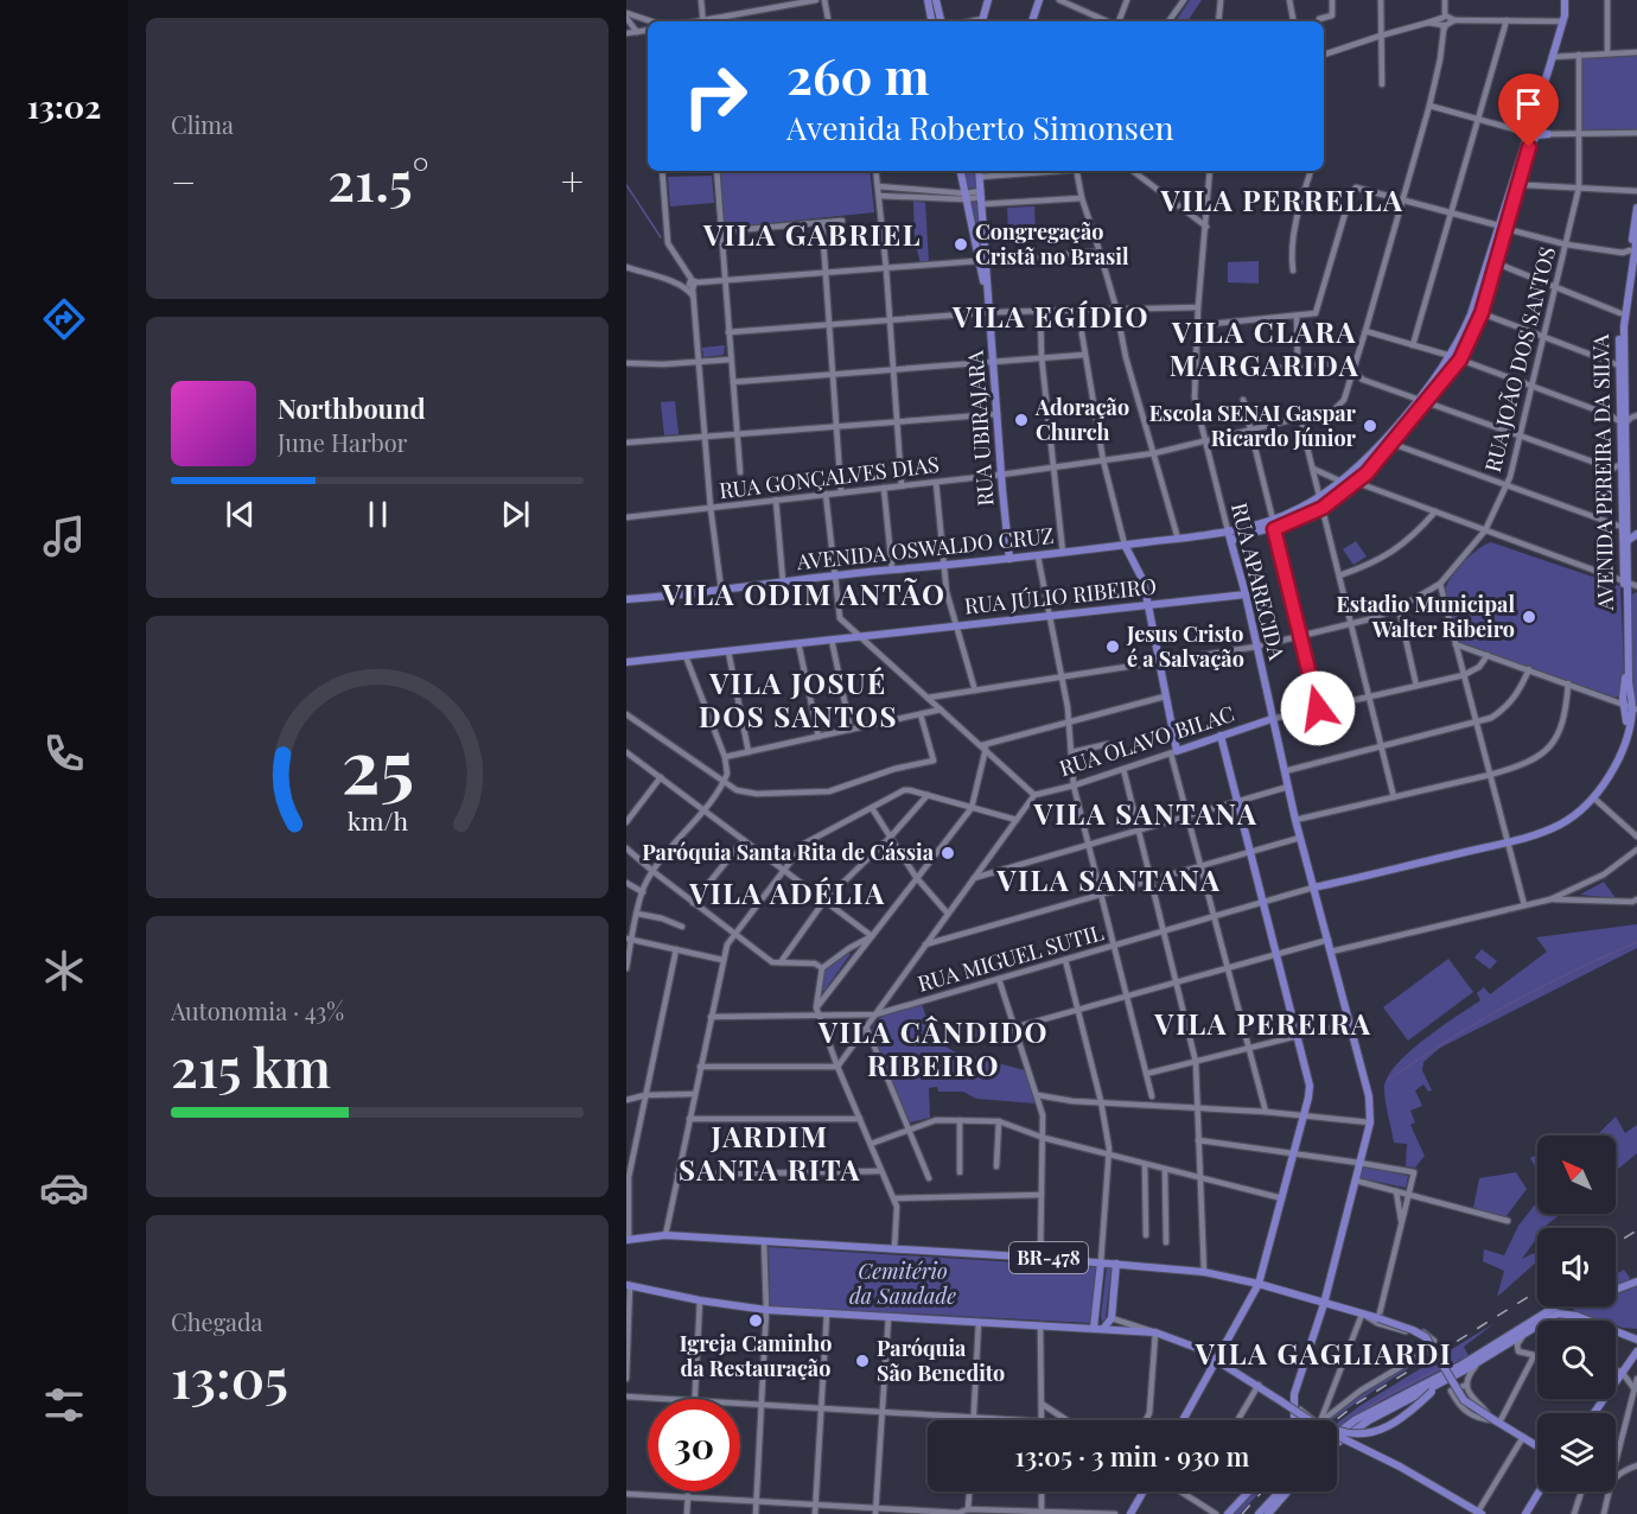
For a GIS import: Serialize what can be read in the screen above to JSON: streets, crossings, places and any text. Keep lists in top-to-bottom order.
{
  "streets": {
    "main road": [
      "RUA UBIRAJARA",
      "AVENIDA PEREIRA DA SILVA",
      "AVENIDA OSWALDO CRUZ",
      "RUA APARECIDA",
      "RUA JÚLIO RIBEIRO",
      "RUA OLAVO BILAC",
      "BR-478"
    ],
    "street": ["RUA JOÃO DOS SANTOS", "RUA GONÇALVES DIAS", "RUA MIGUEL SUTIL"]
  },
  "crossings": [
    ["RUA JOÃO DOS SANTOS", "RUA APARECIDA"],
    ["RUA UBIRAJARA", "RUA GONÇALVES DIAS"],
    ["RUA UBIRAJARA", "AVENIDA OSWALDO CRUZ"],
    ["AVENIDA PEREIRA DA SILVA", "RUA APARECIDA"],
    ["AVENIDA PEREIRA DA SILVA", "RUA MIGUEL SUTIL"],
    ["RUA GONÇALVES DIAS", "RUA APARECIDA"],
    ["AVENIDA OSWALDO CRUZ", "RUA APARECIDA"],
    ["RUA APARECIDA", "RUA JÚLIO RIBEIRO"],
    ["RUA APARECIDA", "RUA OLAVO BILAC"],
    ["RUA APARECIDA", "RUA MIGUEL SUTIL"],
    ["RUA APARECIDA", "BR-478"]
  ],
  "districts": [
    "VILA PERRELLA",
    "VILA GABRIEL",
    "VILA EGÍDIO",
    "VILA CLARA MARGARIDA",
    "VILA ODIM ANTÃO",
    "VILA JOSUÉ DOS SANTOS",
    "VILA SANTANA",
    "VILA SANTANA",
    "VILA ADÉLIA",
    "VILA PEREIRA",
    "VILA CÂNDIDO RIBEIRO",
    "JARDIM SANTA RITA",
    "VILA GAGLIARDI"
  ],
  "parks": ["Cemitério da Saudade"],
  "places": [
    "Congregação Cristã no Brasil",
    "Adoração Church",
    "Escola SENAI Gaspar Ricardo Júnior",
    "Estadio Municipal Walter Ribeiro",
    "Jesus Cristo é a Salvação",
    "Paróquia Santa Rita de Cássia",
    "Igreja Caminho da Restauração",
    "Paróquia São Benedito"
  ],
  "north": "top left",
  "page": {
    "tabs": "13:02",
    "tile": [
      "Clima",
      ["Autonomia · 43%", "215 km"],
      ["Chegada", "13:05"]
    ],
    "turn": ["260 m", "Avenida Roberto Simonsen"],
    "heat": ["−", "21.5°", "+"],
    "song": ["Northbound", "June Harbor"],
    "limit": "30",
    "trip": "13:05 · 3 min · 930 m",
    "gauge": ["25", "km/h"]
  }
}
